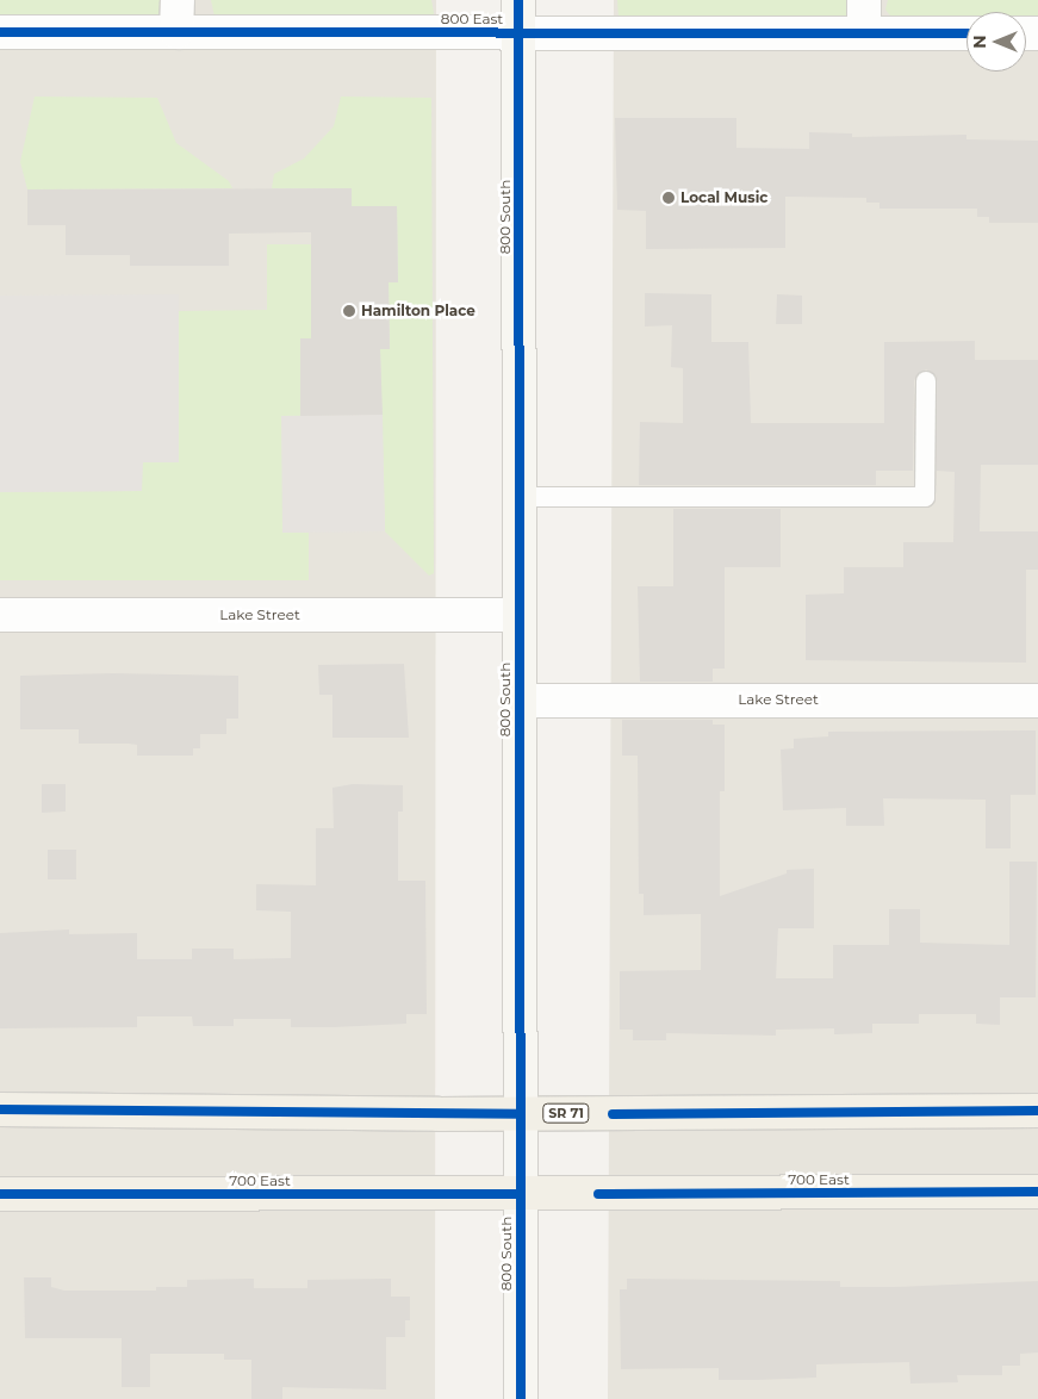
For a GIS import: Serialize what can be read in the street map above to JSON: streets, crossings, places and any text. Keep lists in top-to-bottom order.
{
  "streets": {
    "main road": ["800 South", "SR 71", "700 East"],
    "street": ["800 East", "Lake Street"]
  },
  "crossings": [
    ["800 East", "800 South"],
    ["800 South", "Lake Street"],
    ["800 South", "SR 71"],
    ["800 South", "700 East"]
  ],
  "places": ["Local Music", "Hamilton Place"],
  "north": "left"
}
